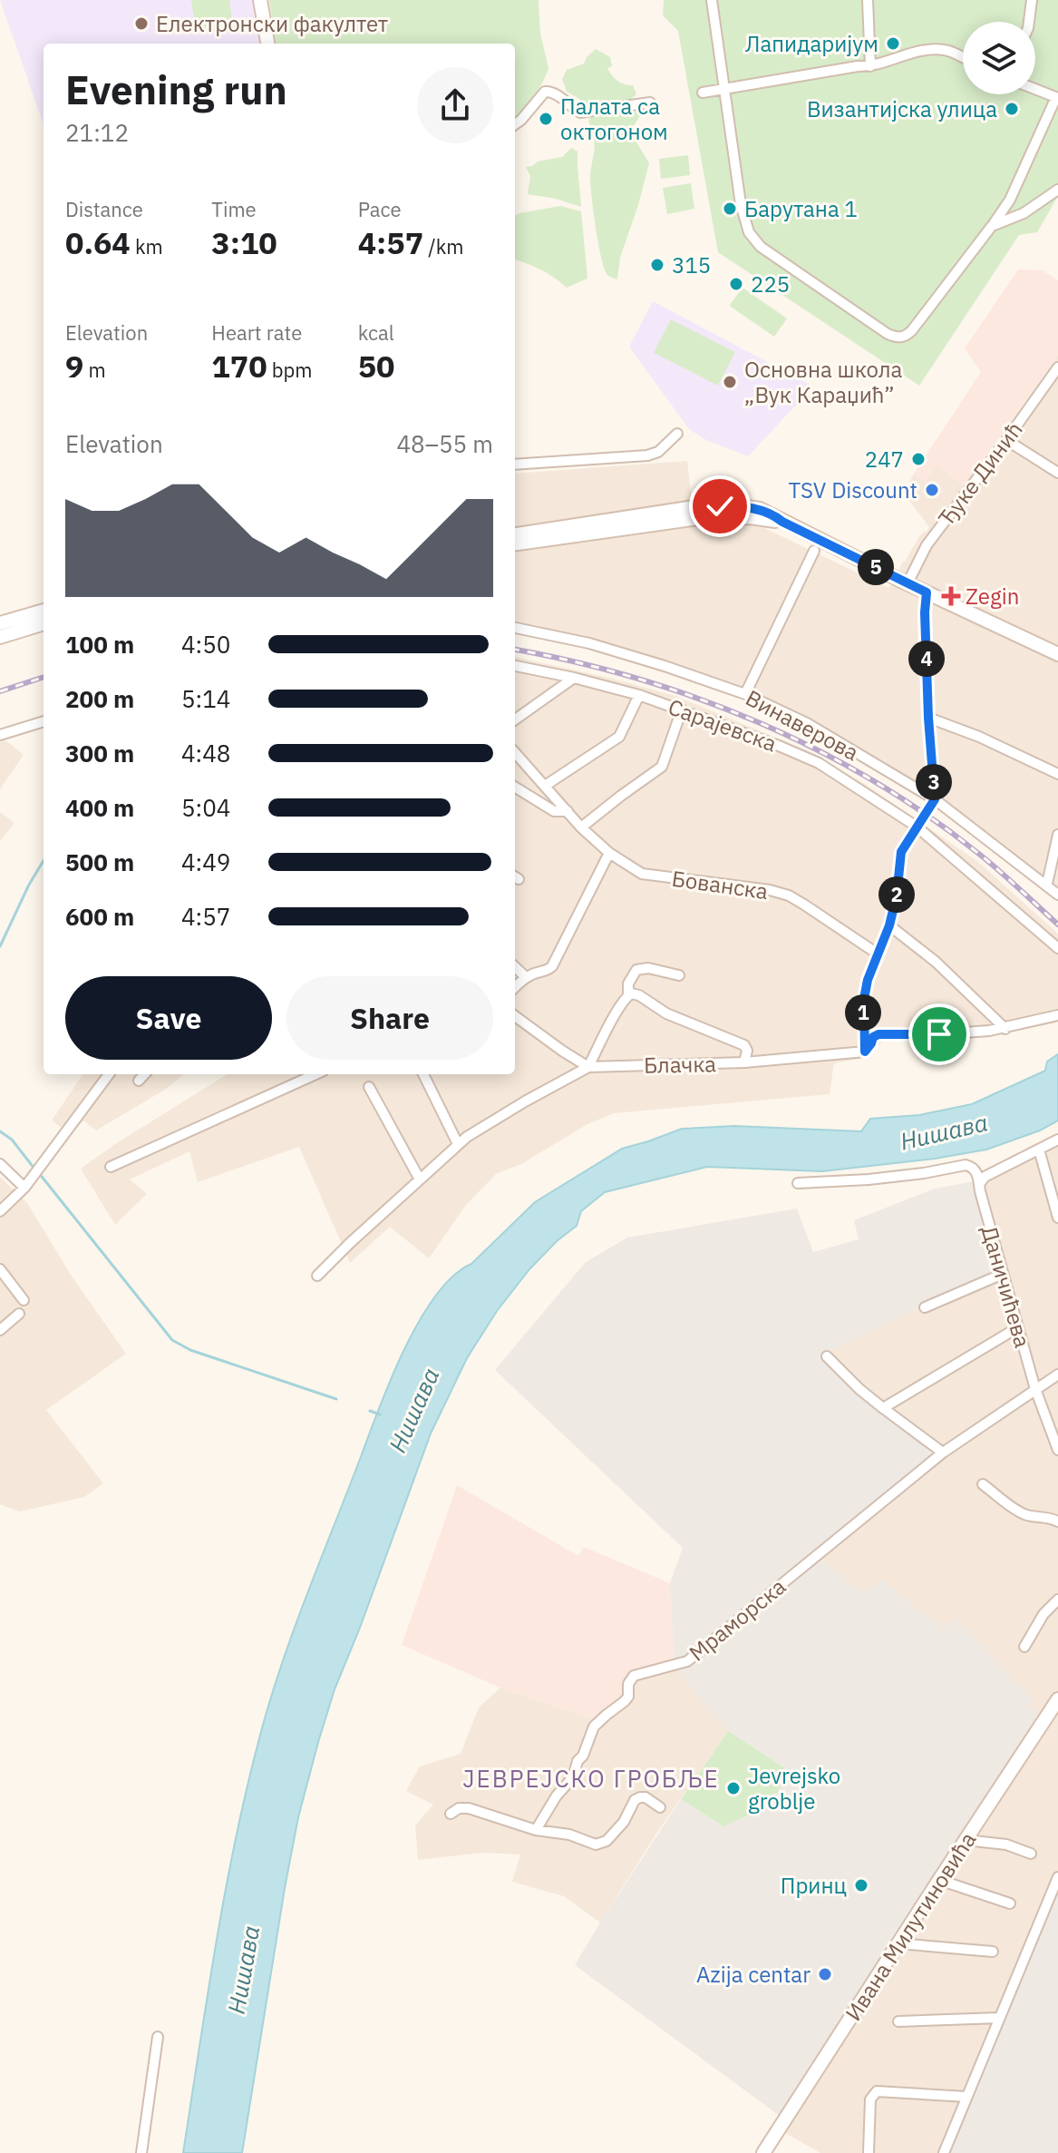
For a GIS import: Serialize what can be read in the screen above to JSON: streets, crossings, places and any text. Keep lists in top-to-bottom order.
{
  "streets": {
    "main road": ["Ивана Милутиновића"],
    "street": [
      "Ђуке Динић",
      "Сарајевска",
      "Винаверова",
      "Бованска",
      "Блачка",
      "Даничићева",
      "Мраморска"
    ]
  },
  "districts": ["ЈЕВРЕЈСКО ГРОБЉЕ"],
  "water": ["Нишава"],
  "places": {
    "other": [
      "Електронски факултет",
      "Лапидаријум",
      "Византијска улица",
      "Палата са октогоном",
      "Барутана 1",
      "315",
      "225",
      "Основна школа „Вук Караџић”",
      "247",
      "TSV Discount",
      "Jevrejsko groblje",
      "Принц",
      "Azija centar"
    ],
    "health": ["Zegin"]
  },
  "page": {
    "heading": ["Evening run", "21:12"],
    "stats": [
      ["Distance", "0.64 km"],
      ["Time", "3:10"],
      ["Pace", "4:57 /km"],
      ["Elevation", "9 m"],
      ["Heart rate", "170 bpm"],
      ["kcal", "50"]
    ],
    "chart": ["Elevation", "48–55 m"],
    "pins": [
      "5",
      "4",
      "3",
      "2",
      "1"
    ],
    "list": [
      {
        "name": "100 m",
        "note": "4:50"
      },
      {
        "name": "200 m",
        "note": "5:14"
      },
      {
        "name": "300 m",
        "note": "4:48"
      },
      {
        "name": "400 m",
        "note": "5:04"
      },
      {
        "name": "500 m",
        "note": "4:49"
      },
      {
        "name": "600 m",
        "note": "4:57"
      }
    ],
    "buttons": ["Save", "Share"]
  }
}
